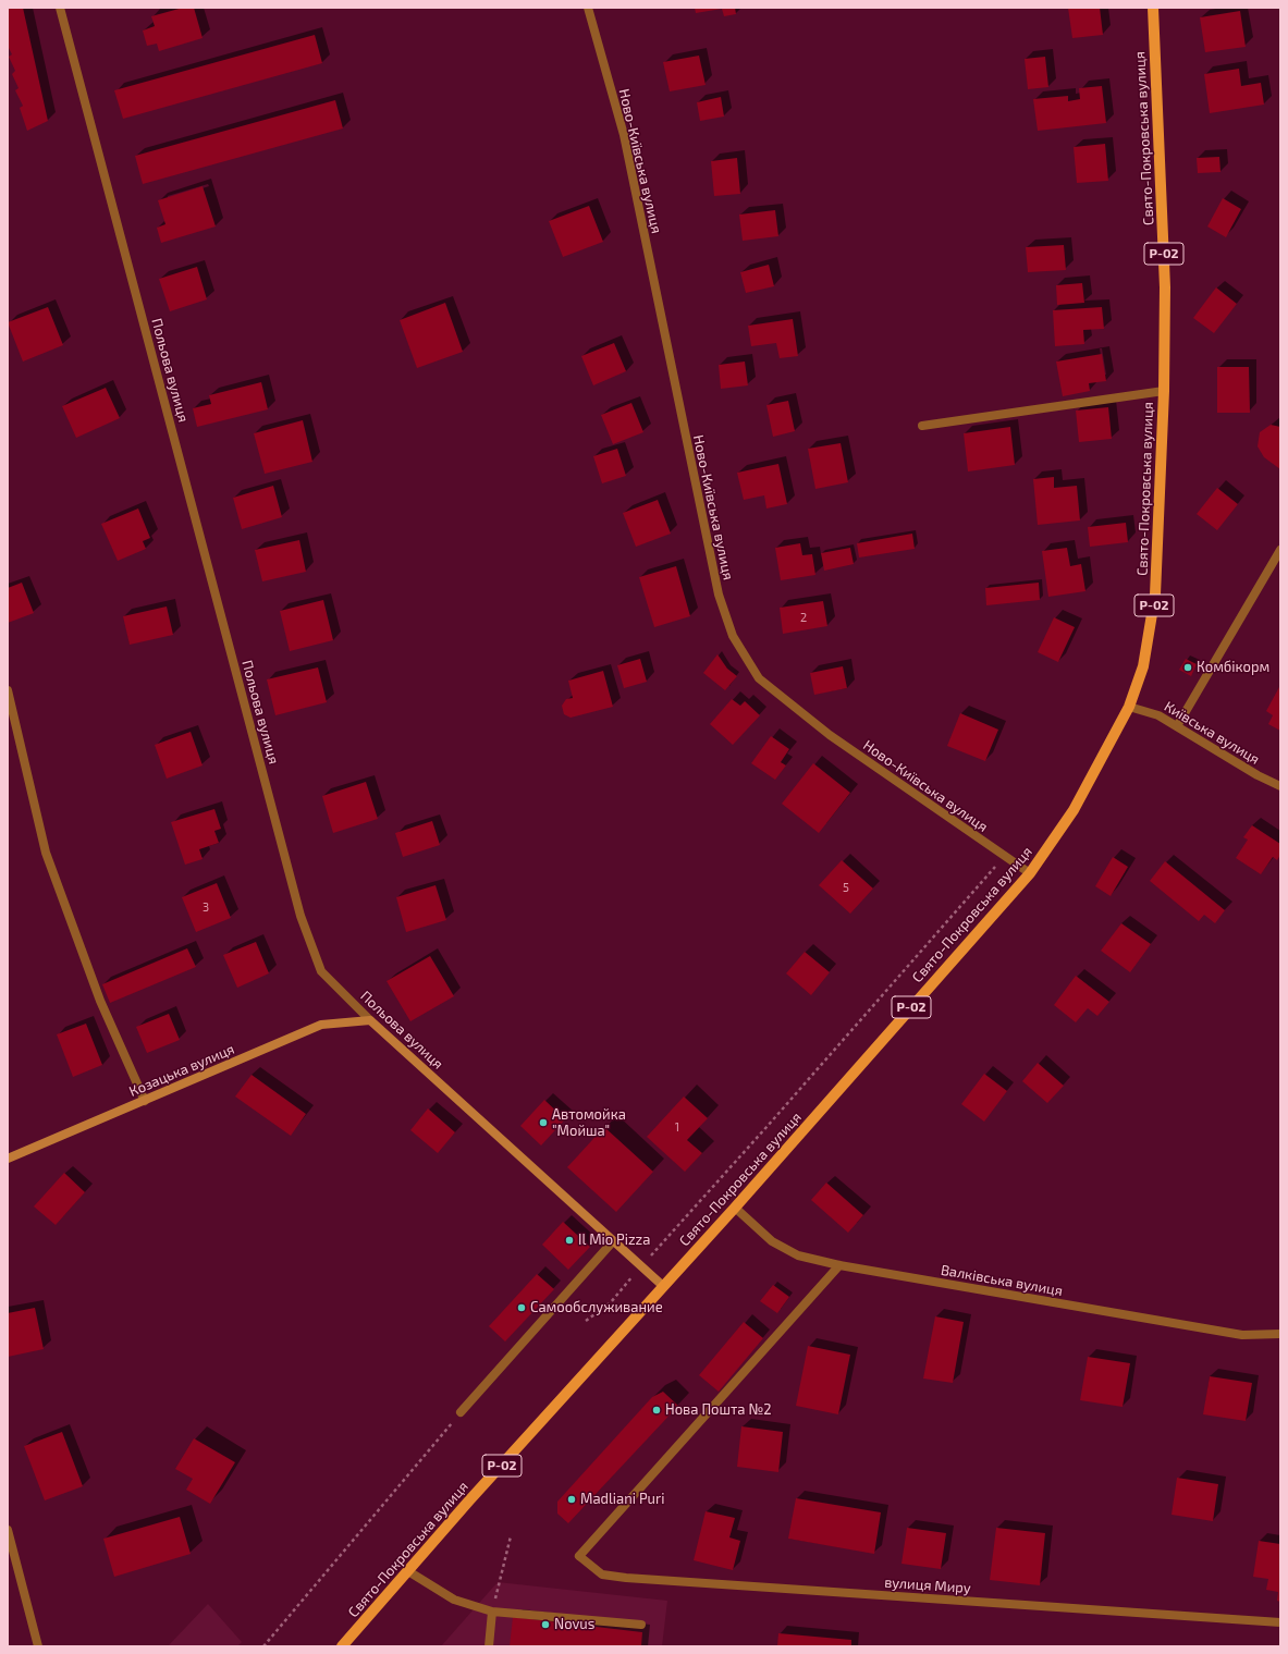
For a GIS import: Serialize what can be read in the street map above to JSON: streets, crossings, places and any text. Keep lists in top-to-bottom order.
{
  "streets": {
    "main road": ["Свято-Покровська вулиця", "Р-02"],
    "street": [
      "Ново-Київська вулиця",
      "Польова вулиця",
      "Київська вулиця",
      "Козацька вулиця",
      "Валківська вулиця",
      "вулиця Миру"
    ]
  },
  "crossings": [
    ["Свято-Покровська вулиця", "Ново-Київська вулиця"],
    ["Свято-Покровська вулиця", "Польова вулиця"],
    ["Свято-Покровська вулиця", "Київська вулиця"],
    ["Свято-Покровська вулиця", "Валківська вулиця"],
    ["Польова вулиця", "Козацька вулиця"],
    ["Валківська вулиця", "вулиця Миру"]
  ],
  "places": [
    "Комбікорм",
    "Автомойка \"Мойша\"",
    "Il Mio Pizza",
    "Самообслуживание",
    "Нова Пошта №2",
    "Madliani Puri",
    "Novus"
  ],
  "house_numbers": [
    "2",
    "5",
    "3",
    "1"
  ]
}
